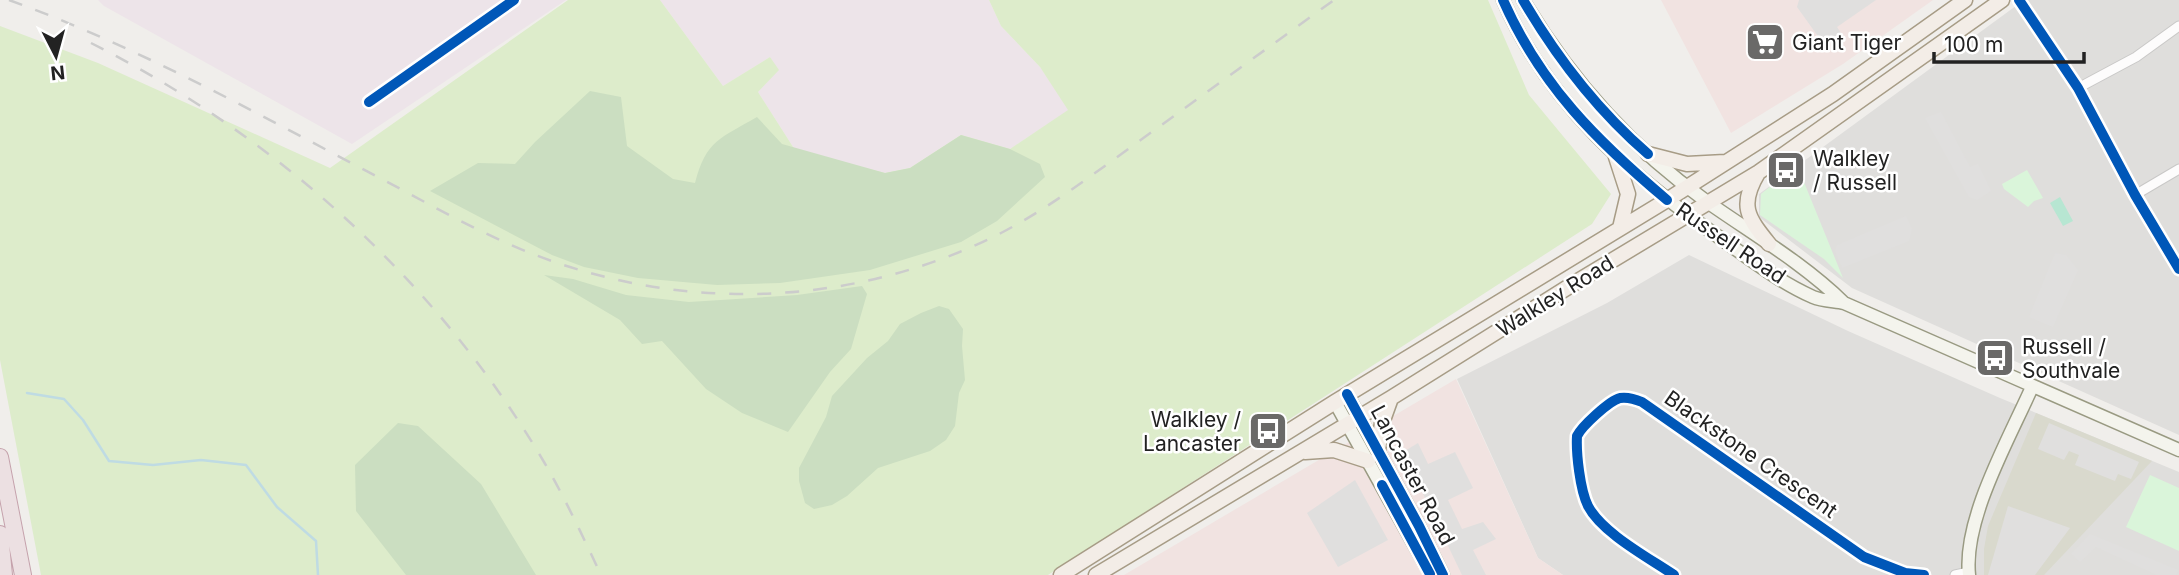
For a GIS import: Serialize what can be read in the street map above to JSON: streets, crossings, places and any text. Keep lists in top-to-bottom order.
{
  "streets": {
    "main road": ["Russell Road", "Walkley Road", "Lancaster Road"],
    "street": ["Blackstone Crescent"]
  },
  "crossings": [
    ["Russell Road", "Walkley Road"],
    ["Walkley Road", "Lancaster Road"]
  ],
  "places": {
    "supermarket": ["Giant Tiger"],
    "bus stop": ["Walkley / Russell", "Russell / Southvale", "Walkley / Lancaster"]
  },
  "scale_bar": "100 m",
  "north": "bottom"
}
